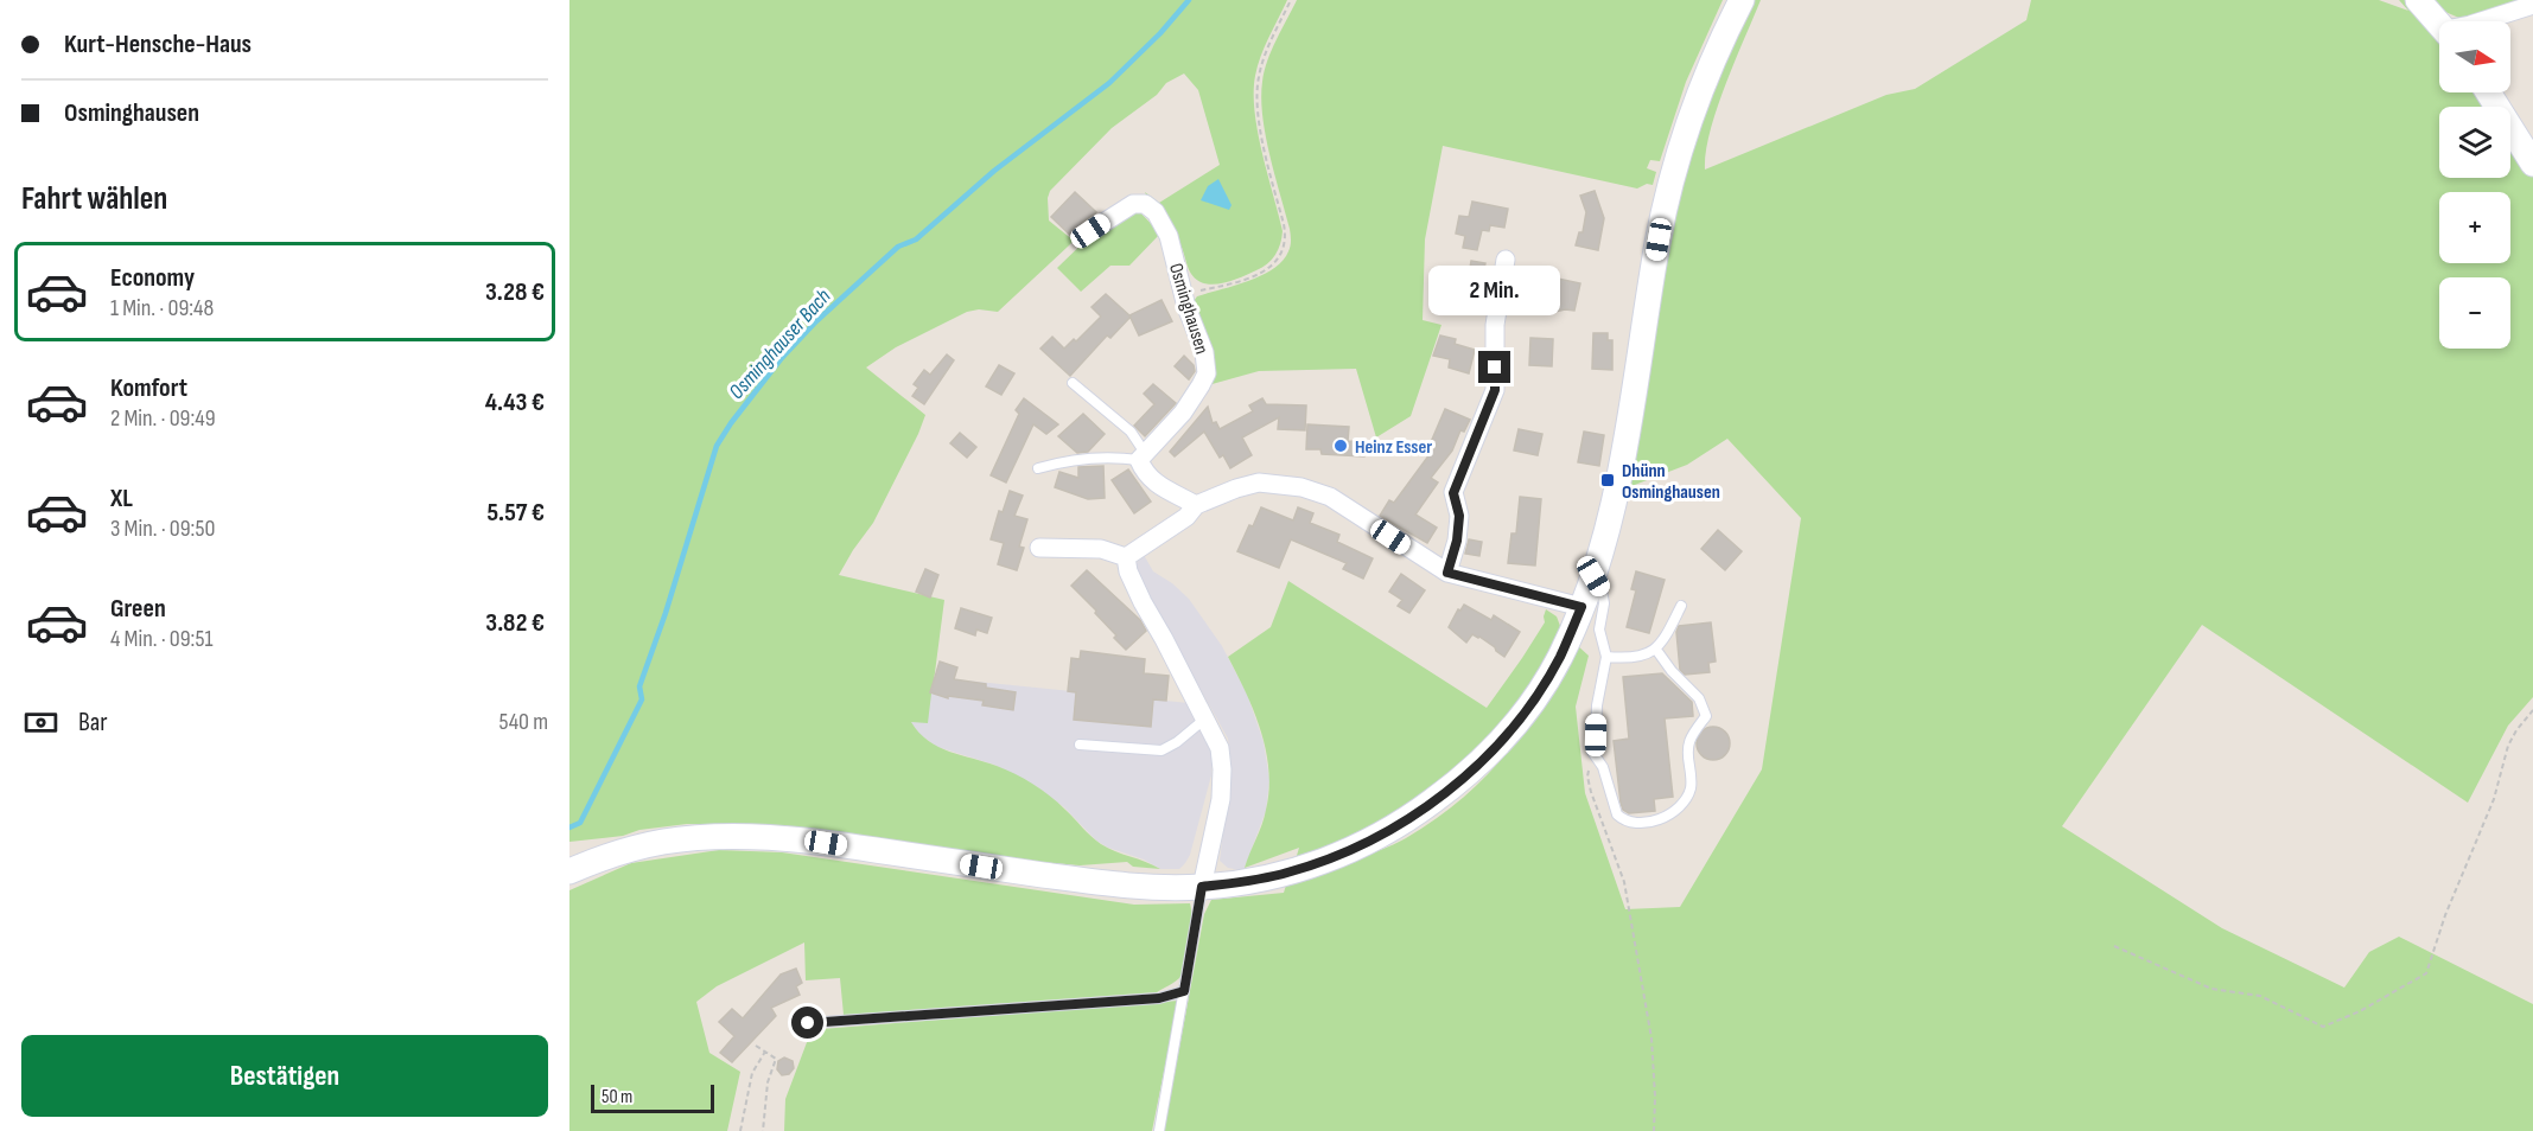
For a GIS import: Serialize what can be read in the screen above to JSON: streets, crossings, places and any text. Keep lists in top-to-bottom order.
{
  "streets": {
    "street": ["Osminghausen"]
  },
  "water": ["Osminghauser Bach"],
  "places": {
    "other": ["Heinz Esser"],
    "transit": ["Dhünn Osminghausen"]
  },
  "scale_bar": "50 m",
  "north": "right",
  "page": {
    "banner": ["Kurt-Hensche-Haus", "Osminghausen"],
    "map_buttons": ["+", "−"],
    "heading": "Fahrt wählen",
    "list": [
      {
        "name": "Economy",
        "note": "1 Min. · 09:48",
        "value": "3.28 €"
      },
      {
        "name": "Komfort",
        "note": "2 Min. · 09:49",
        "value": "4.43 €"
      },
      {
        "name": "XL",
        "note": "3 Min. · 09:50",
        "value": "5.57 €"
      },
      {
        "name": "Green",
        "note": "4 Min. · 09:51",
        "value": "3.82 €"
      }
    ],
    "bubble": "2 Min.",
    "pay": ["Bar", "540 m"],
    "buttons": "Bestätigen",
    "scale": "50 m"
  }
}
